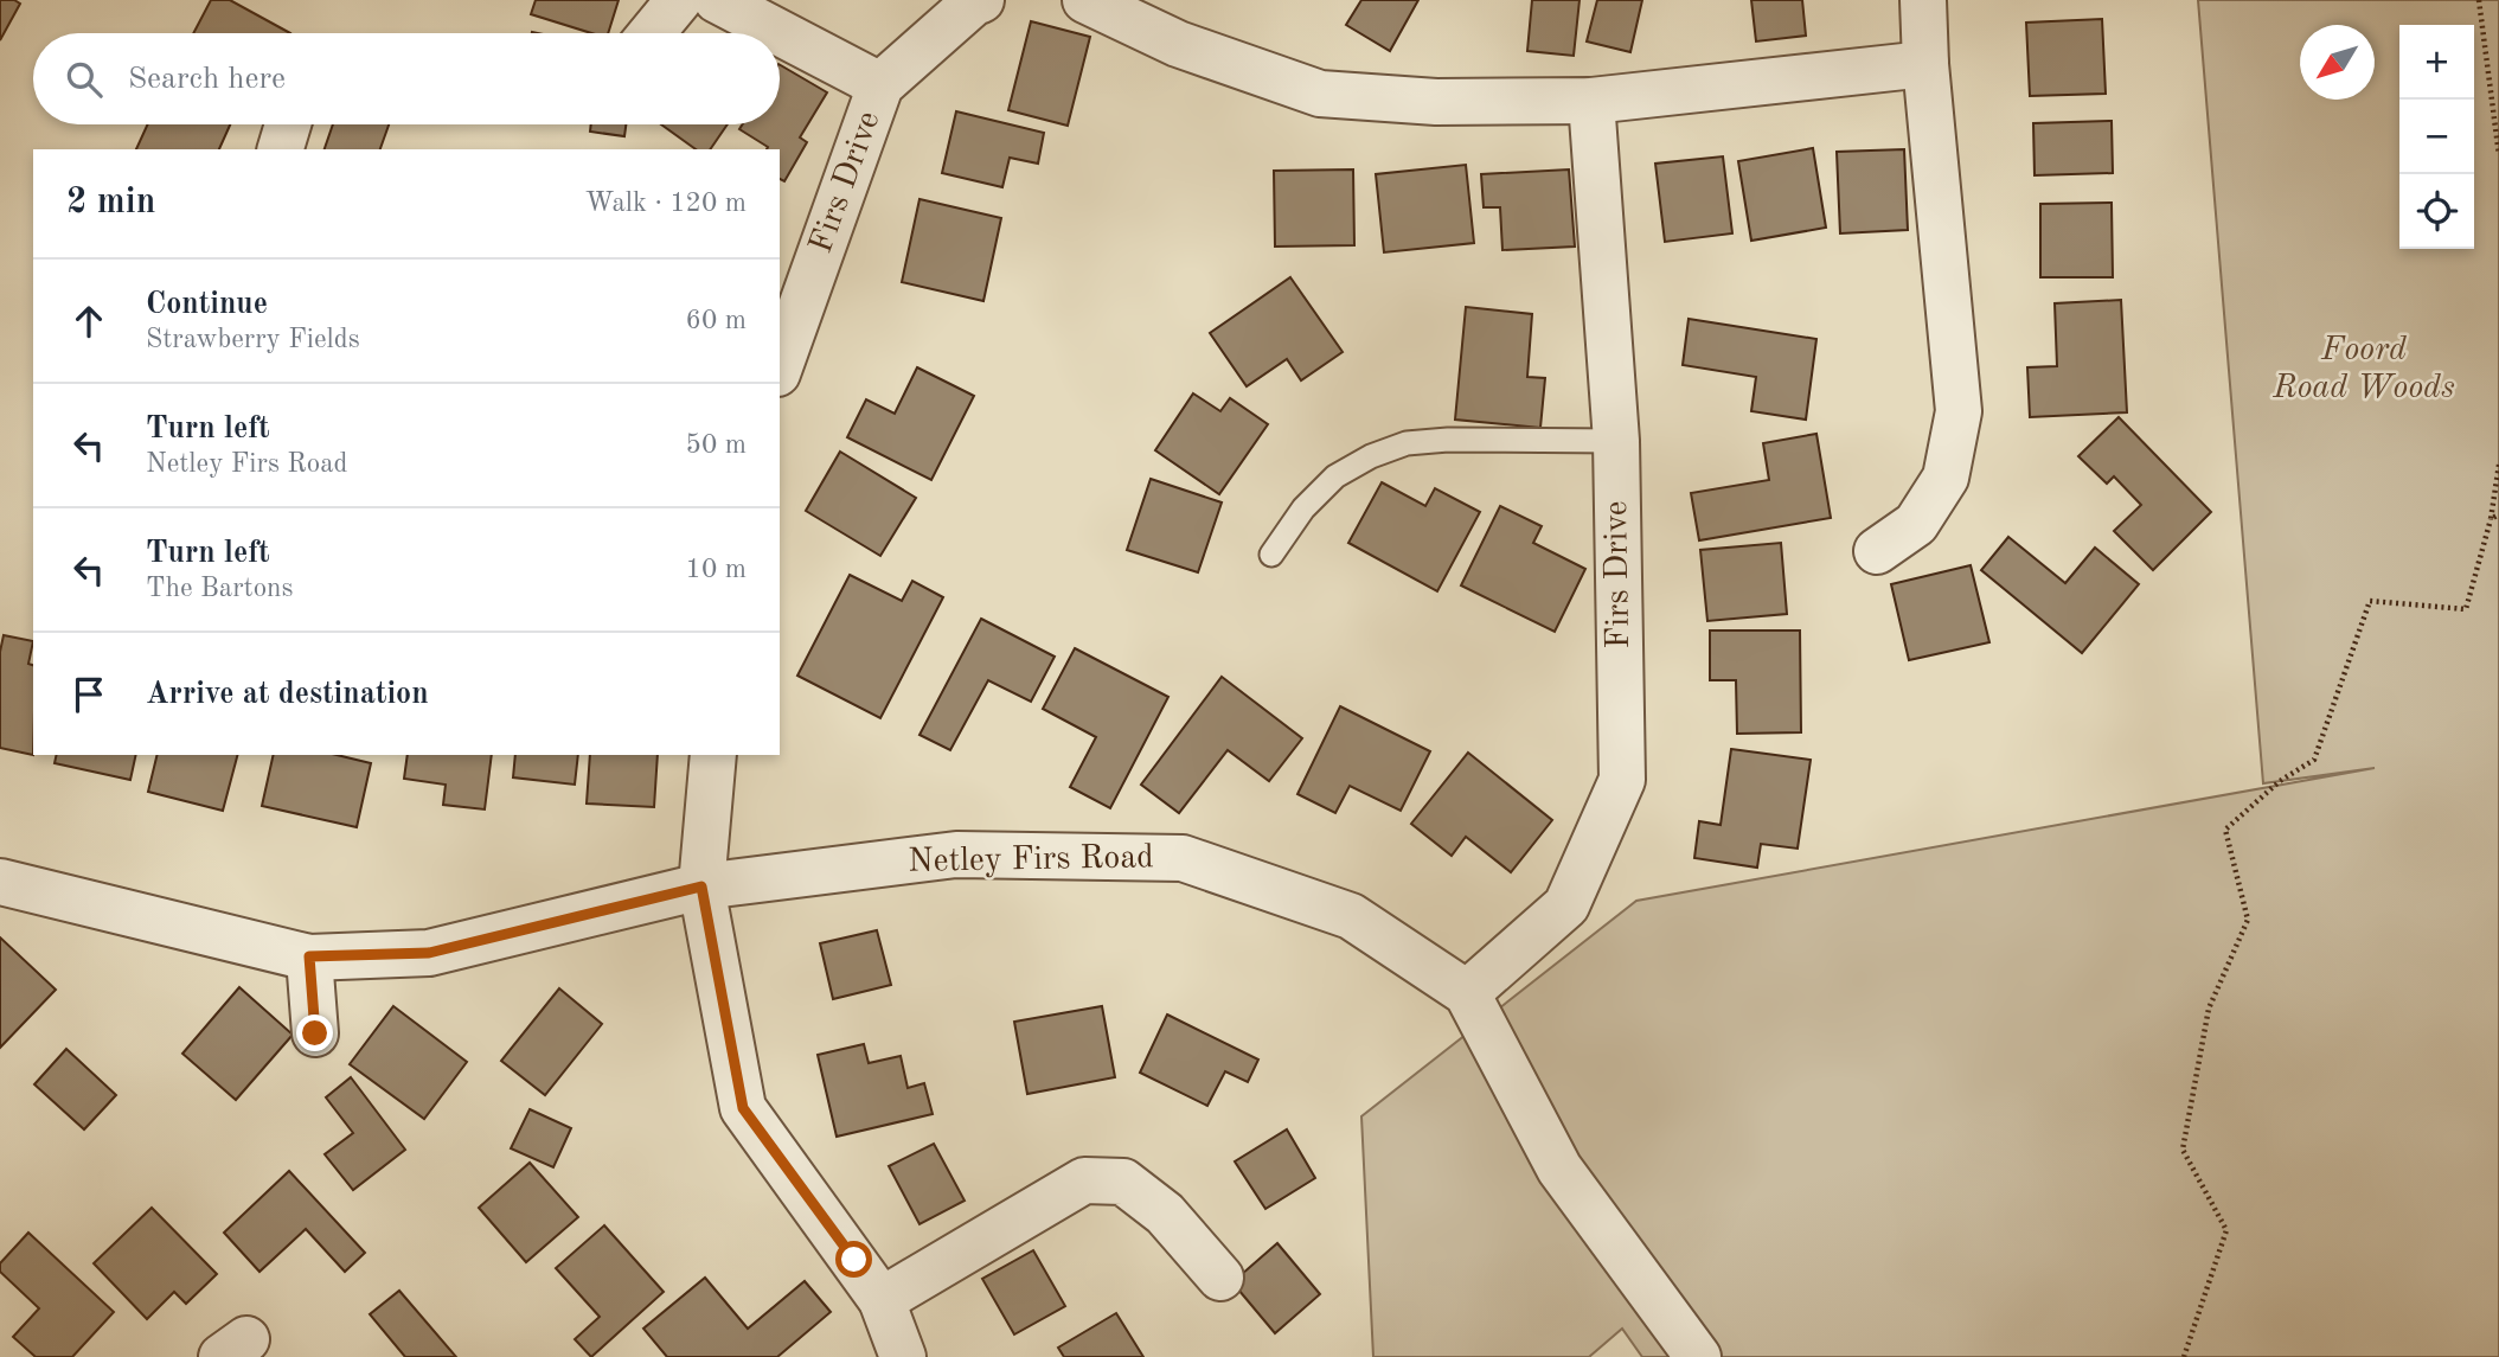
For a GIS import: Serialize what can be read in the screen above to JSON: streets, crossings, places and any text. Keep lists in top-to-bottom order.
{
  "streets": {
    "street": ["Firs Drive", "Netley Firs Road"]
  },
  "crossings": [
    ["Firs Drive", "Netley Firs Road"]
  ],
  "parks": ["Foord Road Woods"],
  "north": "bottom left",
  "page": {
    "map_buttons": ["+", "−"],
    "search": "Search here",
    "heading": ["2 min", "Walk · 120 m"],
    "list": [
      ["Continue", "Strawberry Fields", "60 m"],
      ["Turn left", "Netley Firs Road", "50 m"],
      ["Turn left", "The Bartons", "10 m"],
      "Arrive at destination"
    ]
  }
}
